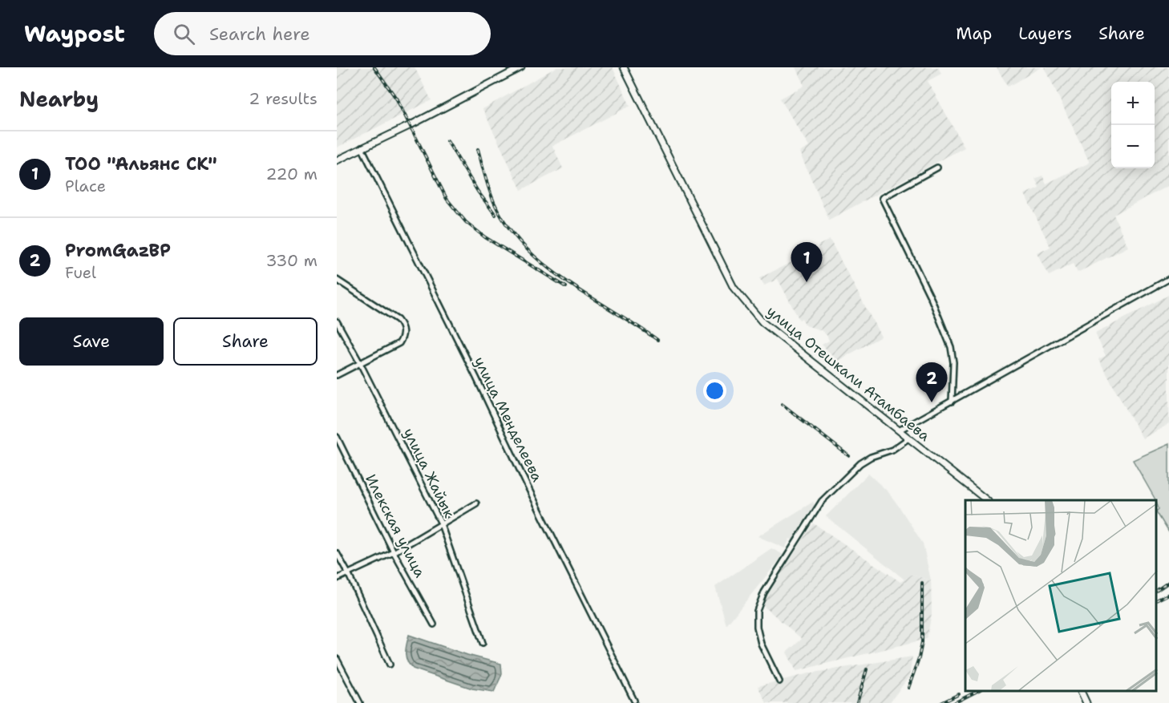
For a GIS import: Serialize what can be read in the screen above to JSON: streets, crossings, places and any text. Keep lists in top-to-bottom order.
{
  "streets": {
    "street": [
      "улица Отешкали Атамбаева",
      "улица Менделеева",
      "улица Жайык",
      "Илекская улица"
    ]
  },
  "page": {
    "header": "Waypost",
    "search": "Search here",
    "nav": ["Map", "Layers", "Share"],
    "heading": ["Nearby", "2 results"],
    "map_buttons": ["+", "−"],
    "list": [
      {
        "mark": "1",
        "name": "ТОО \"Альянс СК\"",
        "note": "Place",
        "value": "220 m"
      },
      {
        "mark": "2",
        "name": "PromGazBP",
        "note": "Fuel",
        "value": "330 m"
      }
    ],
    "pins": ["1", "2"],
    "buttons": ["Save", "Share"]
  }
}
